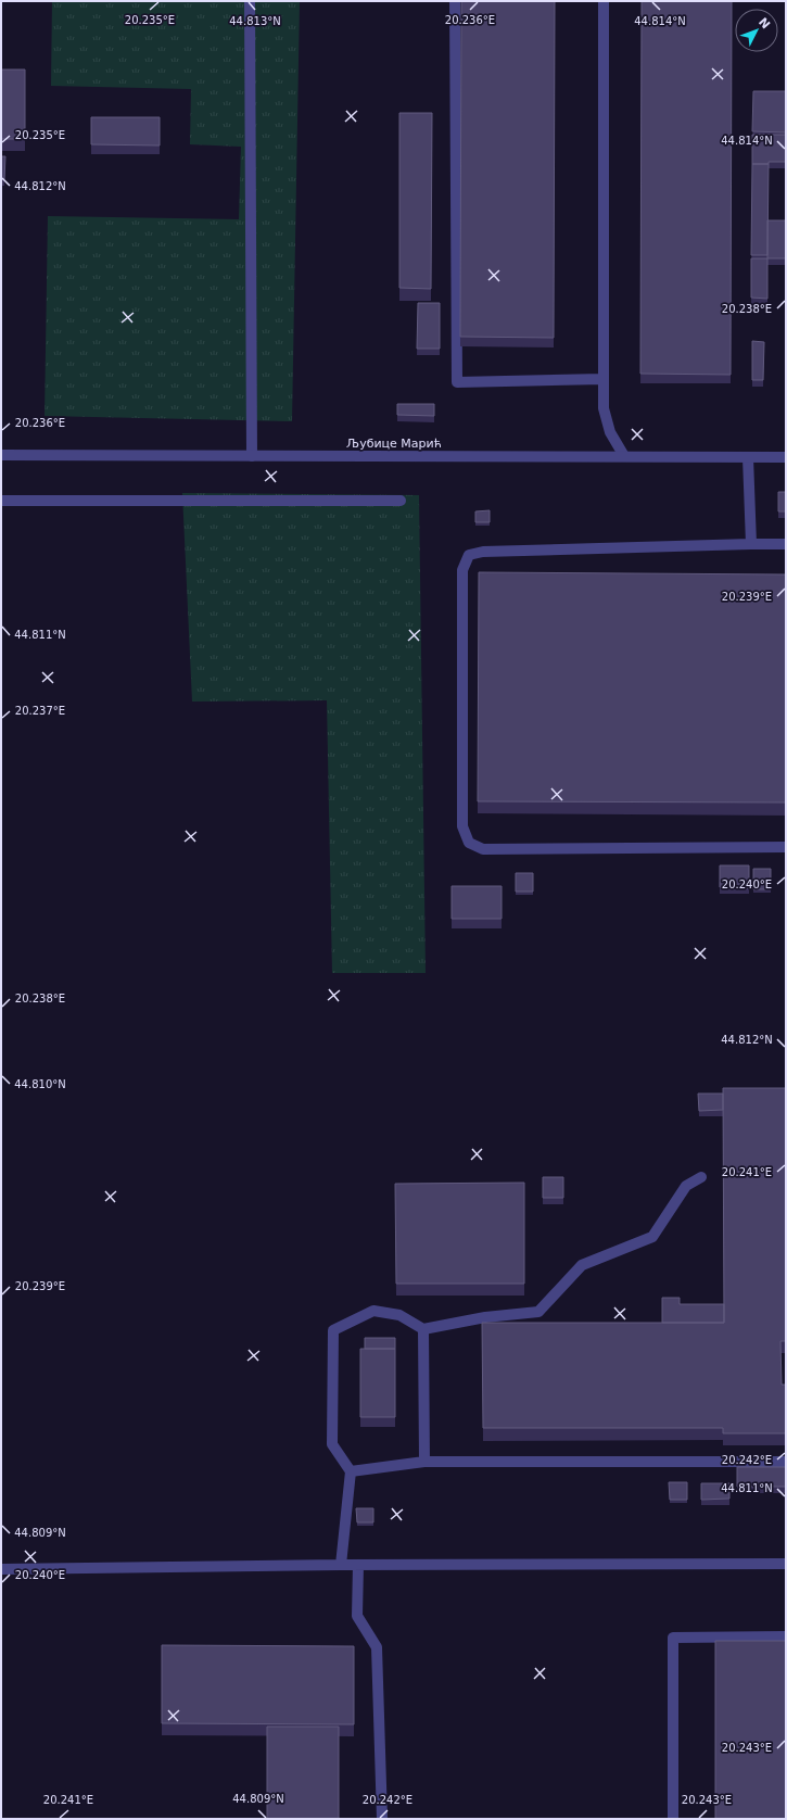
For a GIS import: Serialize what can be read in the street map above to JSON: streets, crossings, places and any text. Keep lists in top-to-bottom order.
{
  "streets": {
    "street": ["Љубице Марић"]
  },
  "north": "top right",
  "coordinates": [
    "20.235°E",
    "20.236°E",
    "44.813°N",
    "44.814°N",
    "44.812°N",
    "20.238°E",
    "20.239°E",
    "44.811°N",
    "20.237°E",
    "20.240°E",
    "44.810°N",
    "20.241°E",
    "20.242°E",
    "44.809°N",
    "20.243°E"
  ]
}
